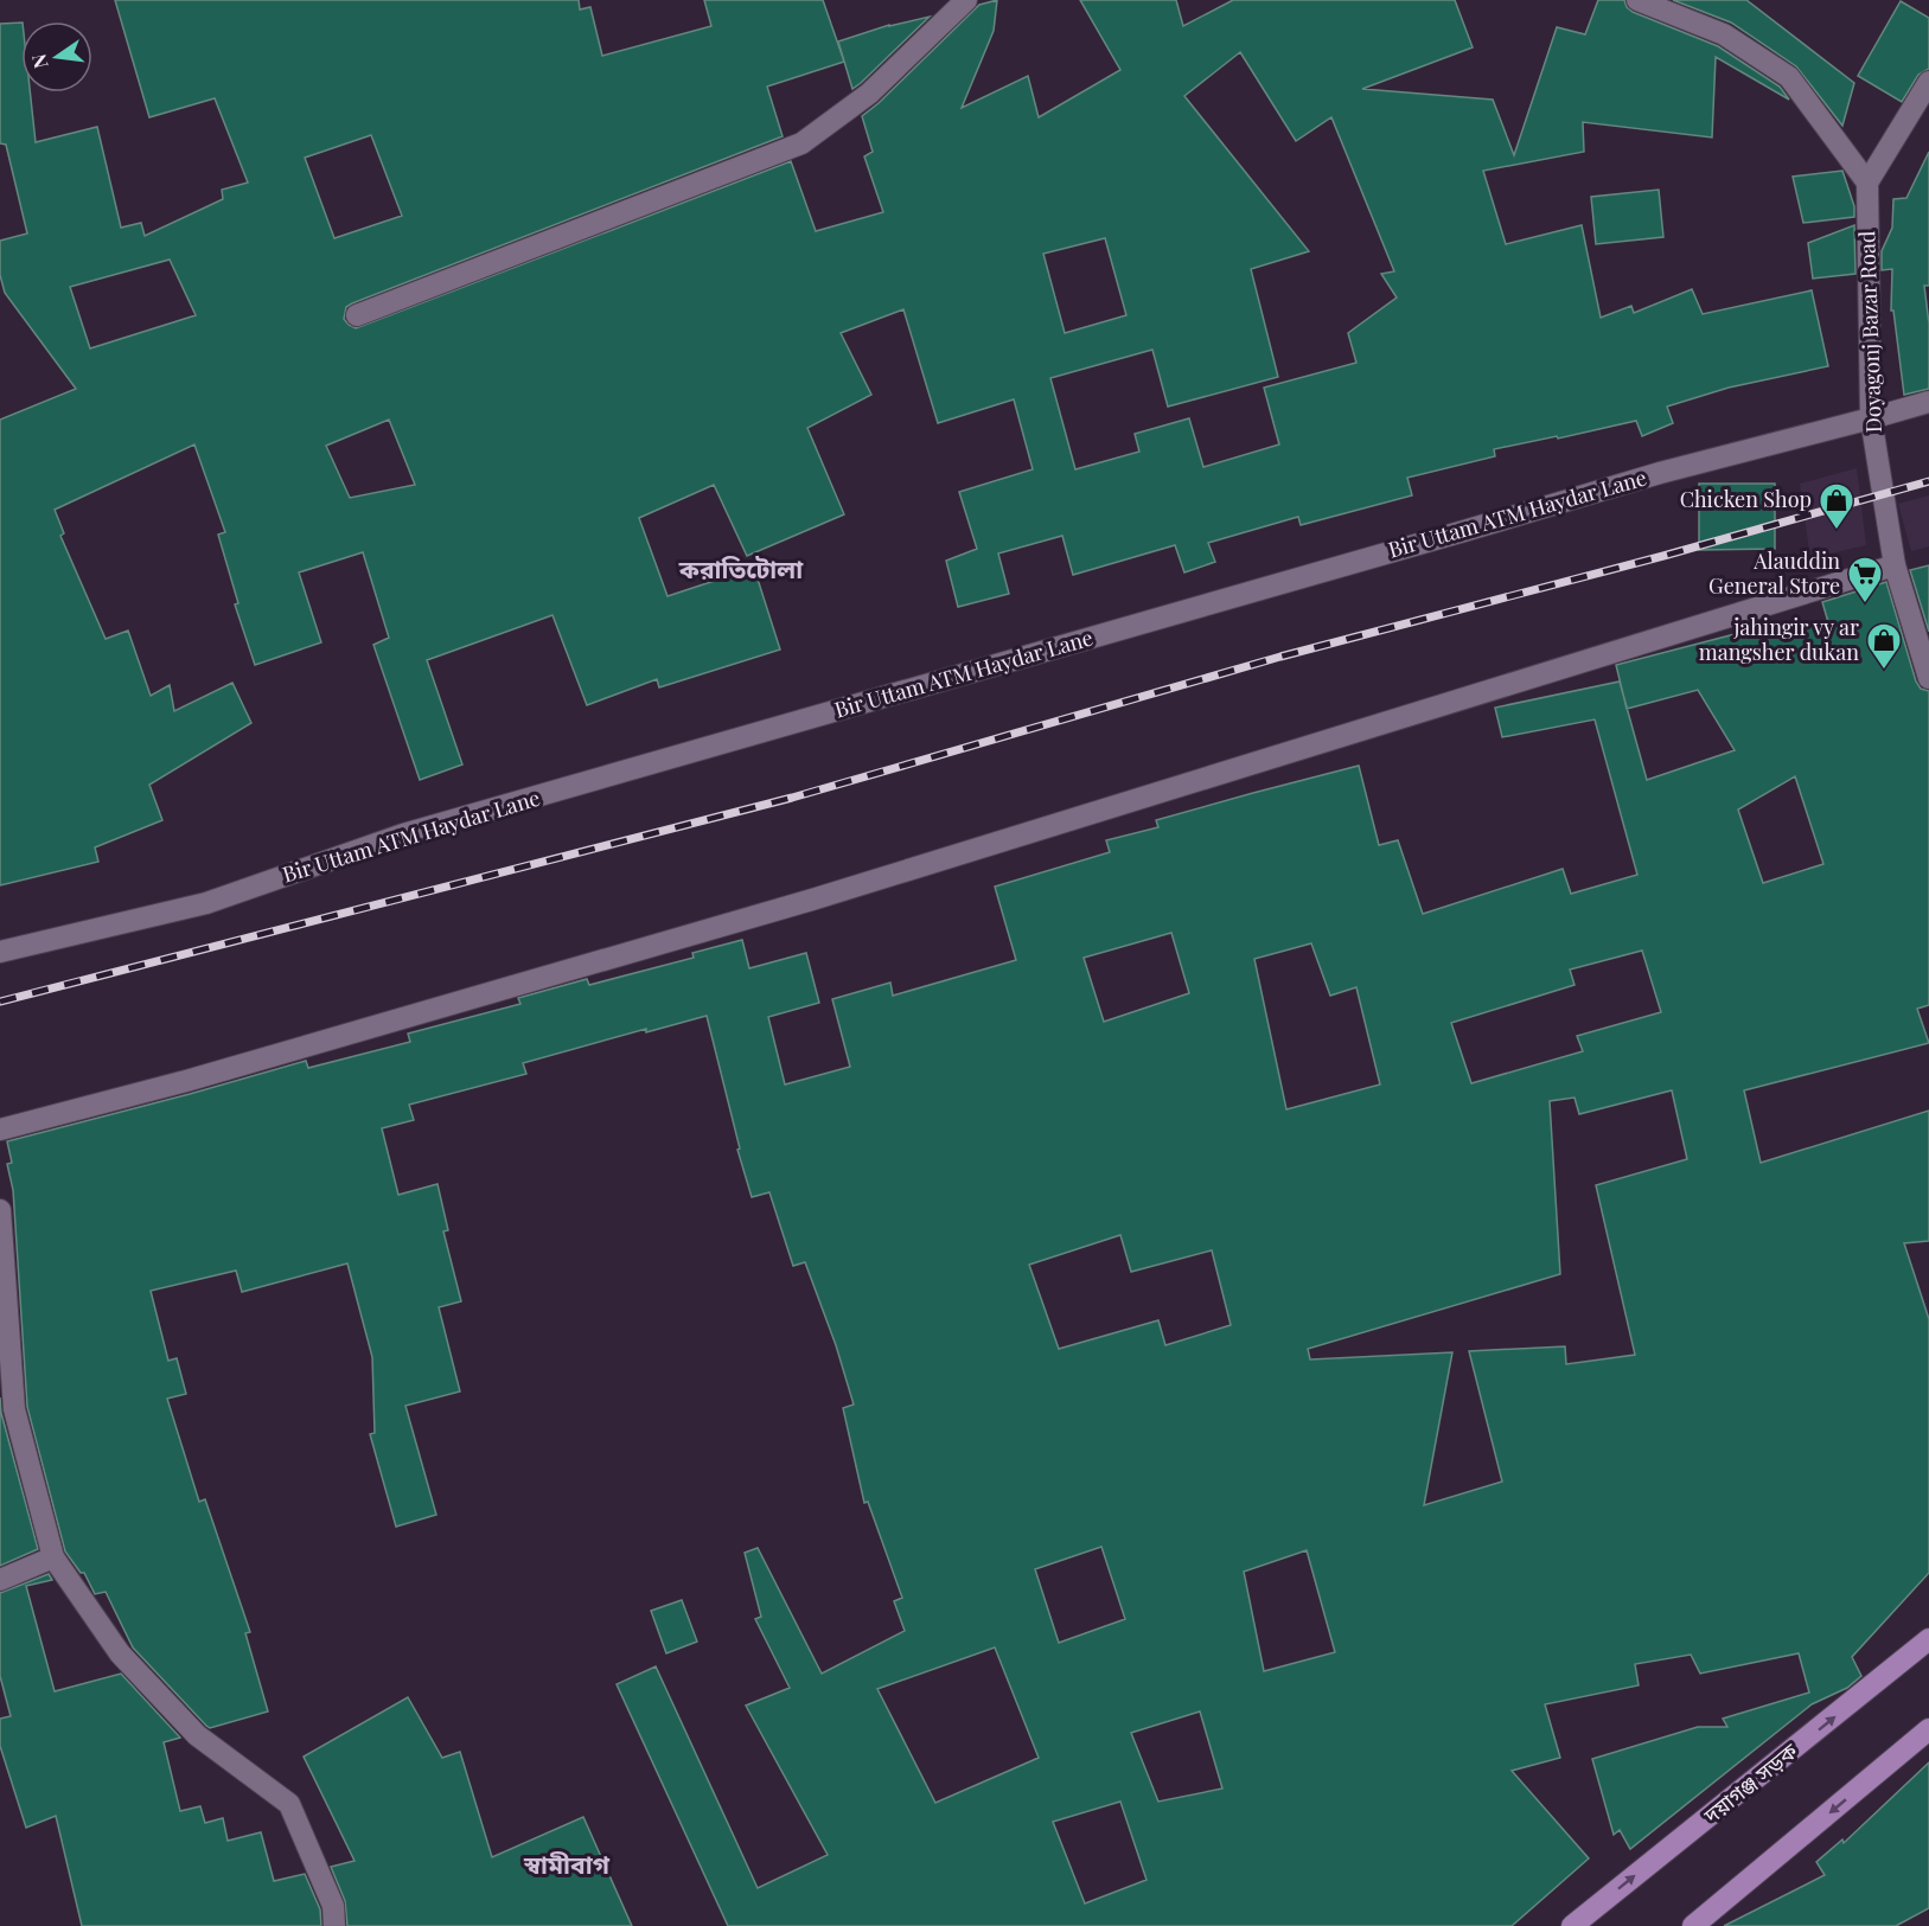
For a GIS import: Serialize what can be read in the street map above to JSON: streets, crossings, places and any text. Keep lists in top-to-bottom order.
{
  "streets": {
    "main road": ["দয়াগঞ্জ সড়ক"],
    "street": ["Doyagonj Bazar Road", "Bir Uttam ATM Haydar Lane"]
  },
  "crossings": [
    ["Doyagonj Bazar Road", "Bir Uttam ATM Haydar Lane"]
  ],
  "districts": ["করাতিটোলা", "স্বামীবাগ"],
  "places": {
    "shop": ["Chicken Shop", "jahingir vy ar mangsher dukan"],
    "supermarket": ["Alauddin General Store"]
  },
  "north": "left"
}
